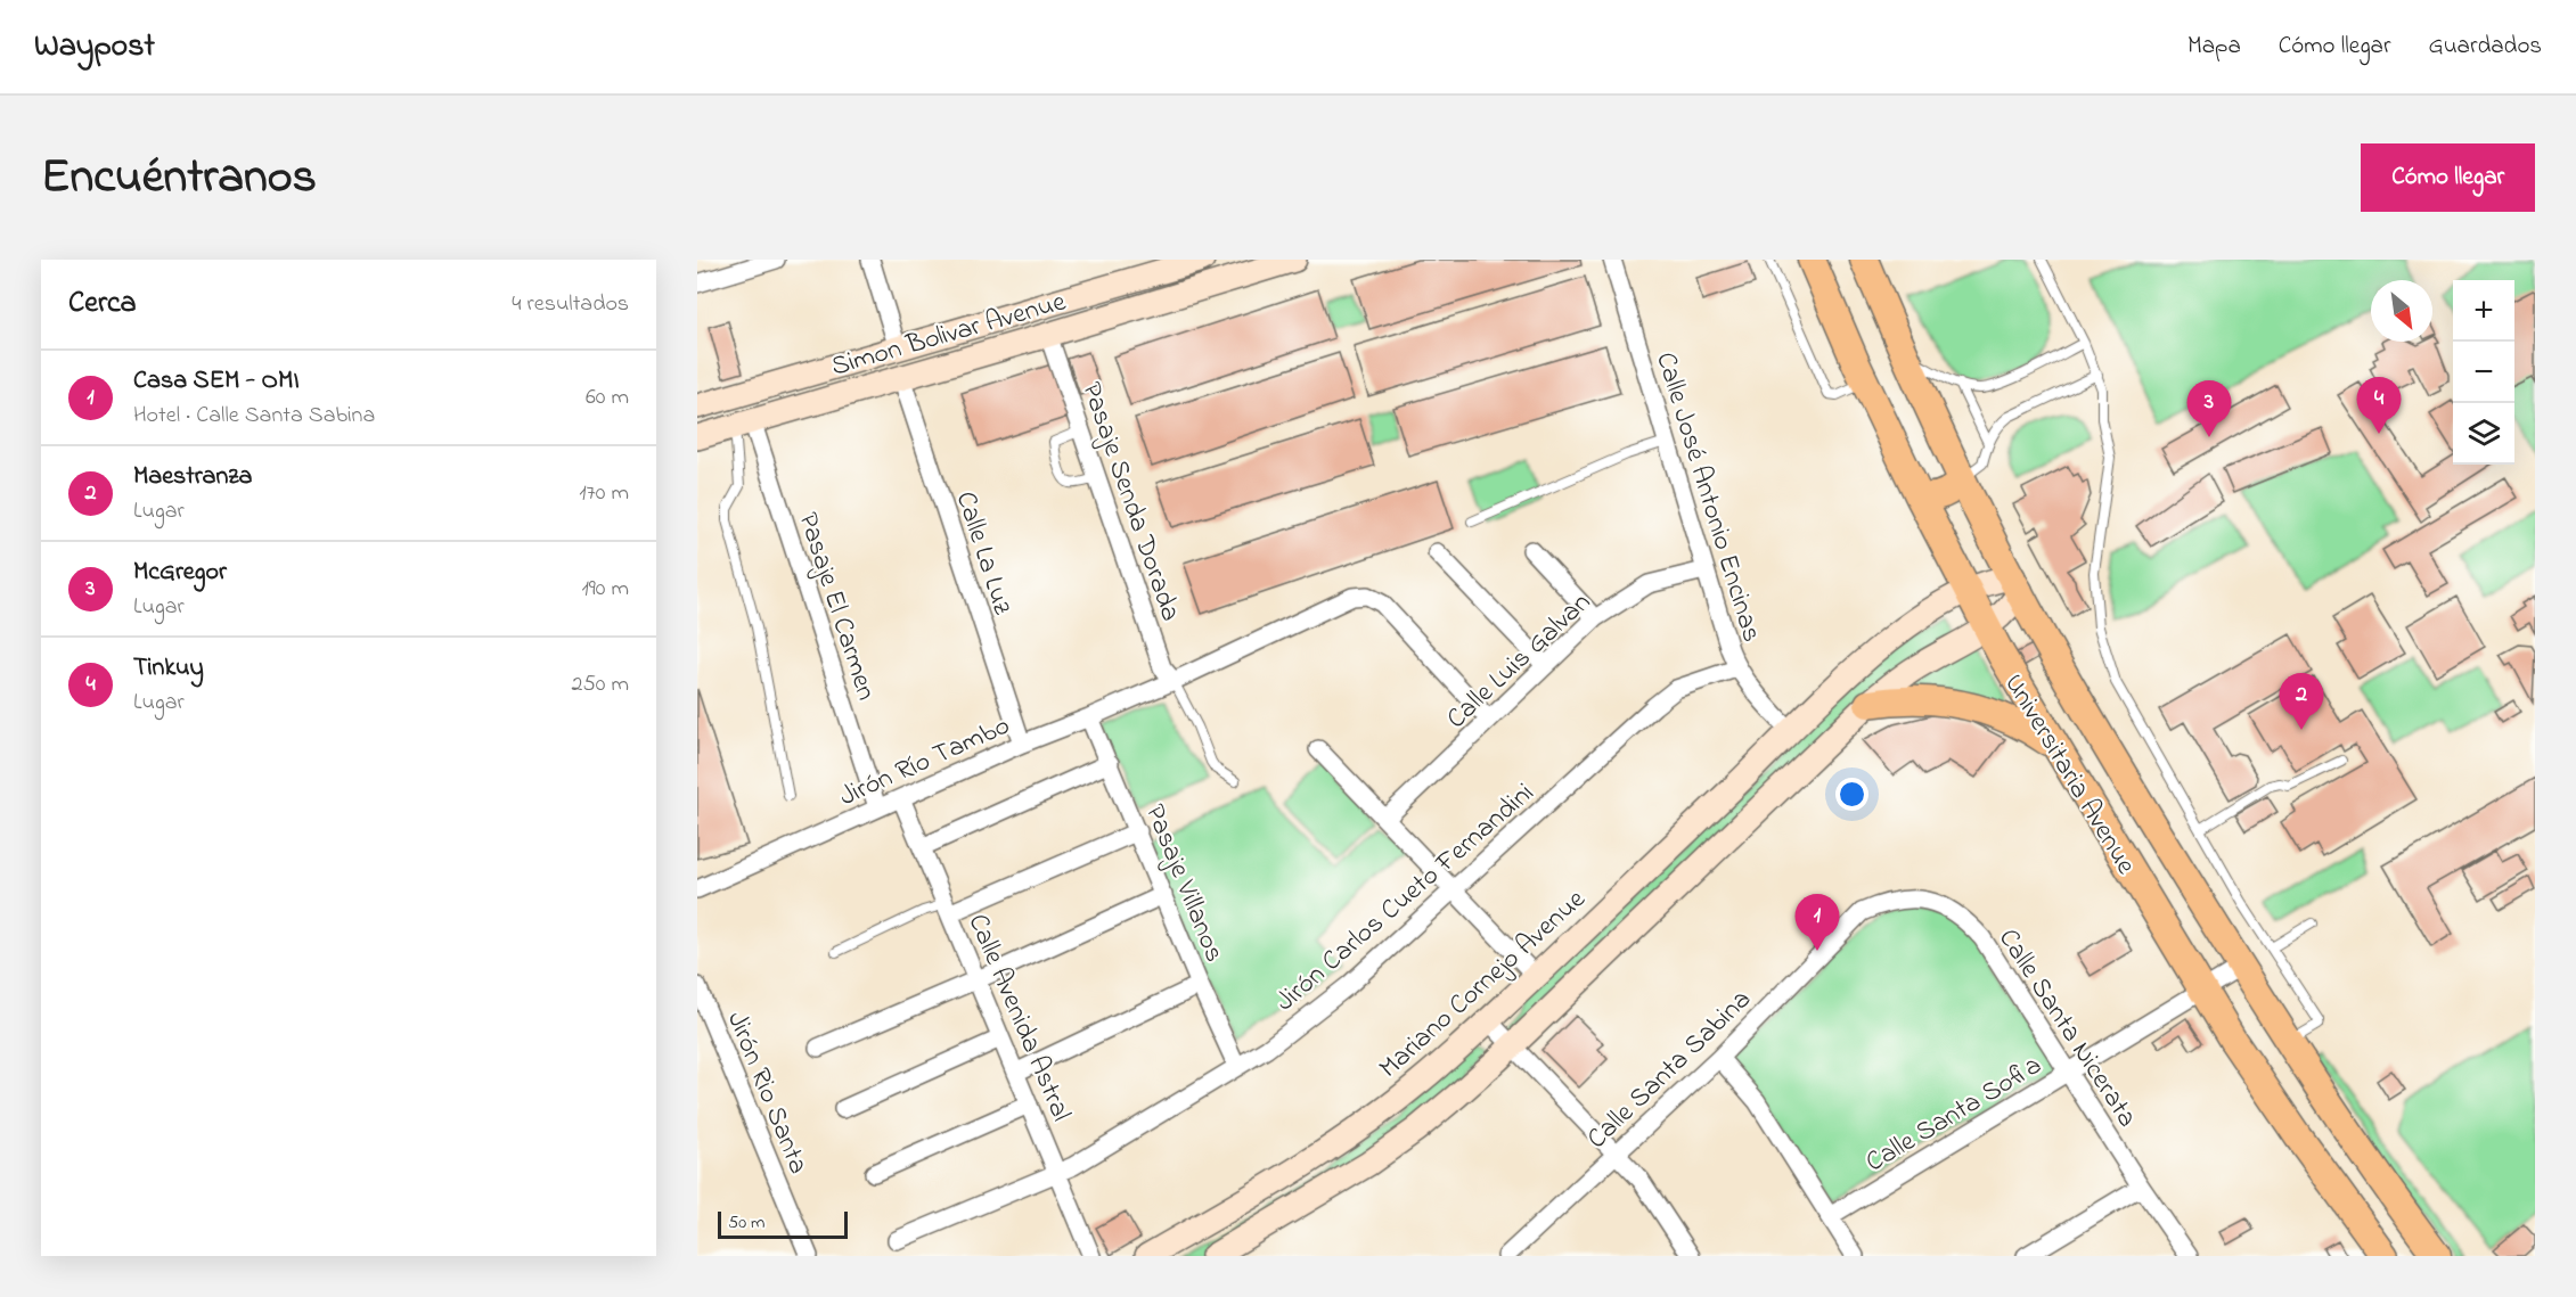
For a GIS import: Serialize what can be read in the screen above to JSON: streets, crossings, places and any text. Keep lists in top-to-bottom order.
{
  "streets": {
    "main road": ["Simon Bolivar Avenue", "Universitaria Avenue", "Mariano Cornejo Avenue"],
    "street": [
      "Calle José Antonio Encinas",
      "Pasaje Senda Dorada",
      "Calle La Luz",
      "Pasaje El Carmen",
      "Calle Luis Galvan",
      "Jirón Río Tambo",
      "Pasaje Villanos",
      "Jirón Carlos Cueto Fernandini",
      "Calle Avenida Astral",
      "Calle Santa Nicerata",
      "Calle Santa Sabina",
      "Jirón Rio Santa",
      "Calle Santa Sofia"
    ]
  },
  "crossings": [
    ["Simon Bolivar Avenue", "Pasaje Senda Dorada"],
    ["Simon Bolivar Avenue", "Calle La Luz"],
    ["Simon Bolivar Avenue", "Pasaje El Carmen"],
    ["Calle José Antonio Encinas", "Calle Luis Galvan"],
    ["Calle José Antonio Encinas", "Jirón Carlos Cueto Fernandini"],
    ["Calle José Antonio Encinas", "Mariano Cornejo Avenue"],
    ["Pasaje Senda Dorada", "Jirón Río Tambo"],
    ["Calle La Luz", "Jirón Río Tambo"],
    ["Pasaje El Carmen", "Jirón Río Tambo"],
    ["Calle Luis Galvan", "Jirón Río Tambo"],
    ["Jirón Río Tambo", "Pasaje Villanos"],
    ["Jirón Río Tambo", "Calle Avenida Astral"],
    ["Universitaria Avenue", "Mariano Cornejo Avenue"],
    ["Universitaria Avenue", "Calle Santa Sofia"],
    ["Pasaje Villanos", "Jirón Carlos Cueto Fernandini"],
    ["Jirón Carlos Cueto Fernandini", "Calle Avenida Astral"],
    ["Calle Santa Nicerata", "Calle Santa Sabina"],
    ["Calle Santa Nicerata", "Calle Santa Sofia"]
  ],
  "scale_bar": "50 m",
  "north": "bottom right",
  "page": {
    "header": "Waypost",
    "nav": ["Mapa", "Cómo llegar", "Guardados"],
    "title": "Encuéntranos",
    "buttons": "Cómo llegar",
    "heading": ["Cerca", "4 resultados"],
    "map_buttons": ["+", "−"],
    "list": [
      {
        "mark": "1",
        "name": "Casa SEM - OMI",
        "note": "Hotel · Calle Santa Sabina",
        "value": "60 m"
      },
      {
        "mark": "2",
        "name": "Maestranza",
        "note": "Lugar",
        "value": "170 m"
      },
      {
        "mark": "3",
        "name": "McGregor",
        "note": "Lugar",
        "value": "190 m"
      },
      {
        "mark": "4",
        "name": "Tinkuy",
        "note": "Lugar",
        "value": "250 m"
      }
    ],
    "pins": [
      "4",
      "3",
      "2",
      "1"
    ],
    "scale": "50 m"
  }
}
